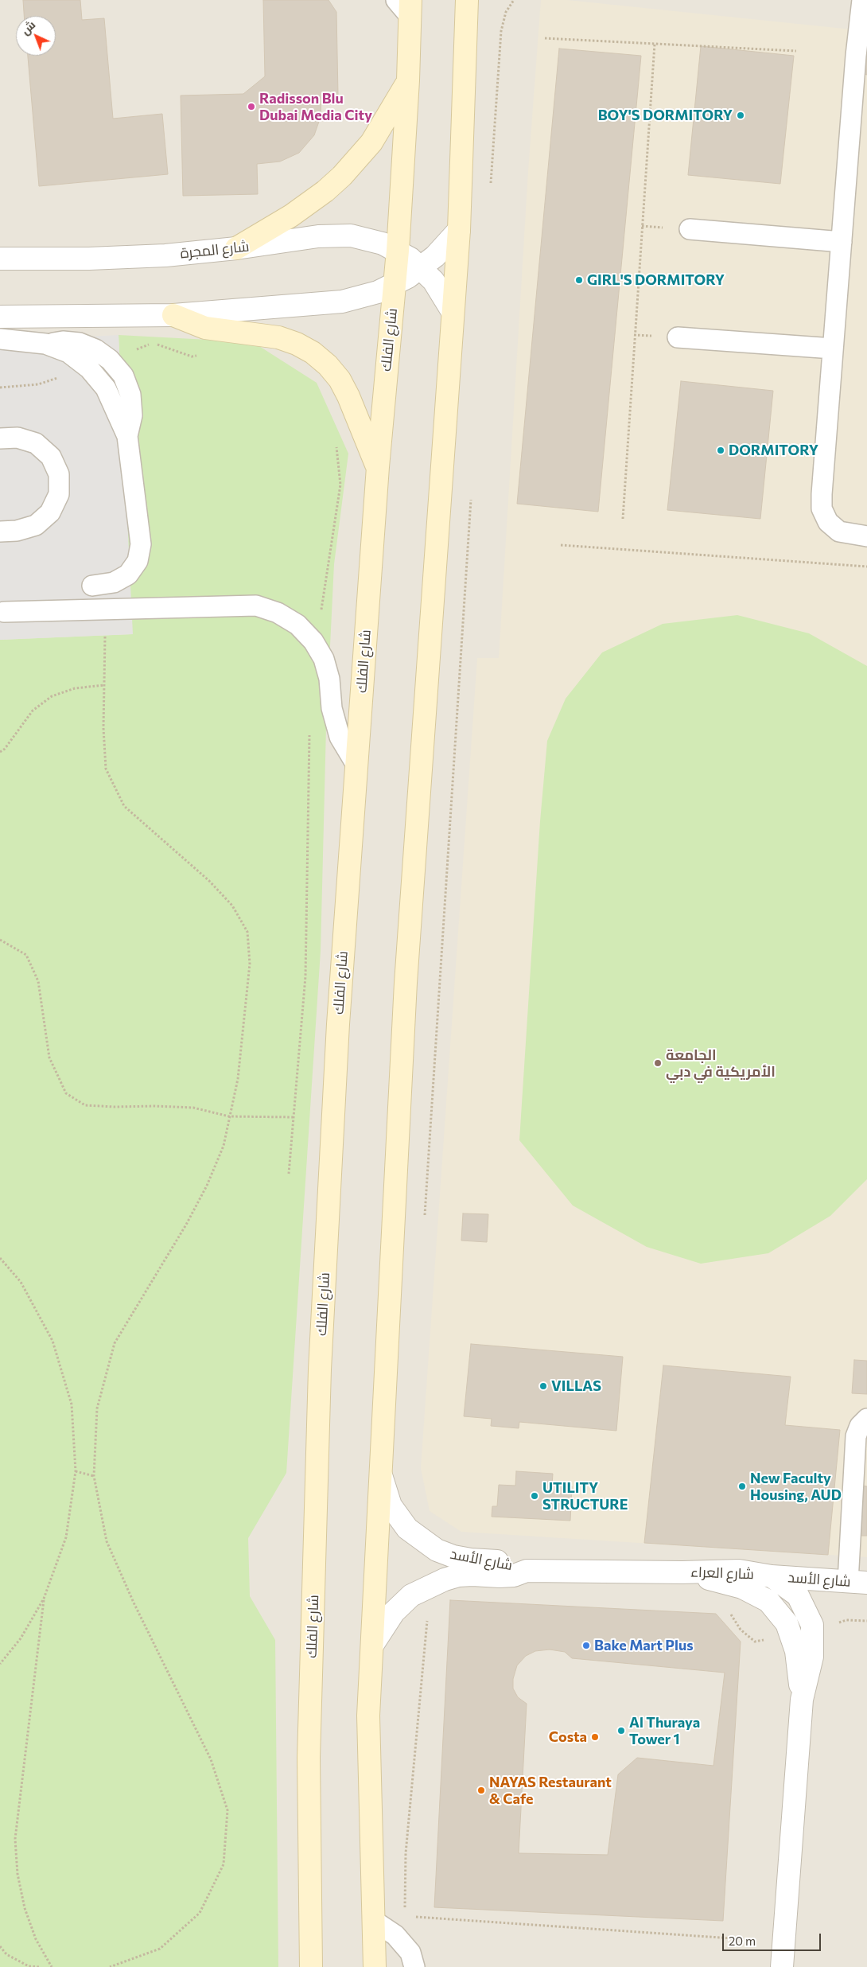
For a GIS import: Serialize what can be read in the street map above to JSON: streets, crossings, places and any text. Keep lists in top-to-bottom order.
{
  "streets": {
    "street": [
      "شارع المجرة",
      "شارع الفلك",
      "شارع الأسد",
      "شارع العراء"
    ]
  },
  "crossings": [
    ["شارع المجرة", "شارع الفلك"],
    ["شارع الأسد", "شارع العراء"]
  ],
  "places": [
    "Radisson Blu Dubai Media City",
    "BOY'S DORMITORY",
    "GIRL'S DORMITORY",
    "DORMITORY",
    "الجامعة الأمريكية في دبي",
    "VILLAS",
    "New Faculty Housing, AUD",
    "UTILITY STRUCTURE",
    "Bake Mart Plus",
    "Al Thuraya Tower 1",
    "Costa",
    "NAYAS Restaurant & Cafe"
  ],
  "scale_bar": "20 m",
  "north": "top left"
}
